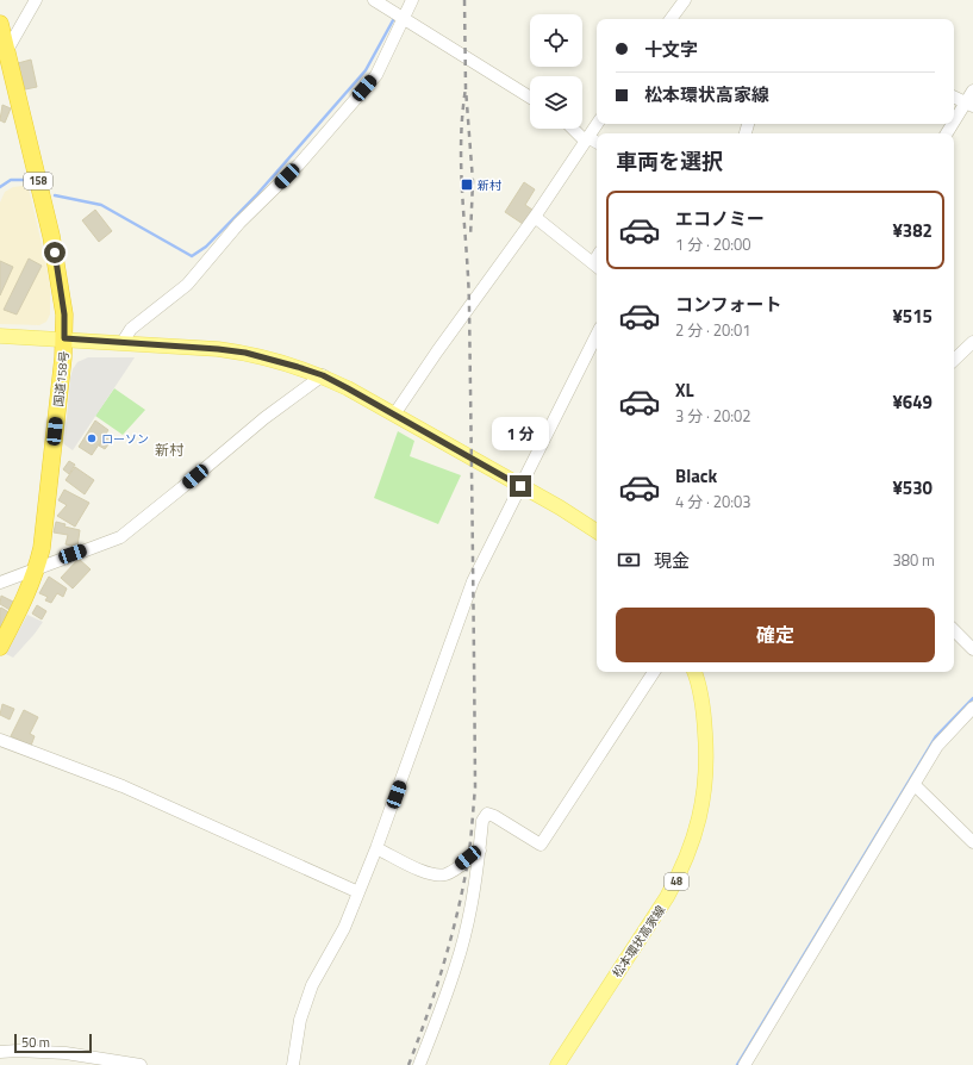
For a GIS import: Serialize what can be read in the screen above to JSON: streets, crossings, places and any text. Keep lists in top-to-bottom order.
{
  "streets": {
    "highway": ["158", "国道158号"],
    "main road": ["48", "松本環状高家線"]
  },
  "districts": ["新村"],
  "places": {
    "transit": ["新村"],
    "other": ["ローソン"]
  },
  "scale_bar": "50 m",
  "page": {
    "banner": ["十文字", "松本環状高家線"],
    "heading": "車両を選択",
    "list": [
      {
        "name": "エコノミー",
        "note": "1 分 · 20:00",
        "value": "¥382"
      },
      {
        "name": "コンフォート",
        "note": "2 分 · 20:01",
        "value": "¥515"
      },
      {
        "name": "XL",
        "note": "3 分 · 20:02",
        "value": "¥649"
      },
      {
        "name": "Black",
        "note": "4 分 · 20:03",
        "value": "¥530"
      }
    ],
    "bubble": "1 分",
    "pay": ["現金", "380 m"],
    "buttons": "確定",
    "scale": "50 m"
  }
}
